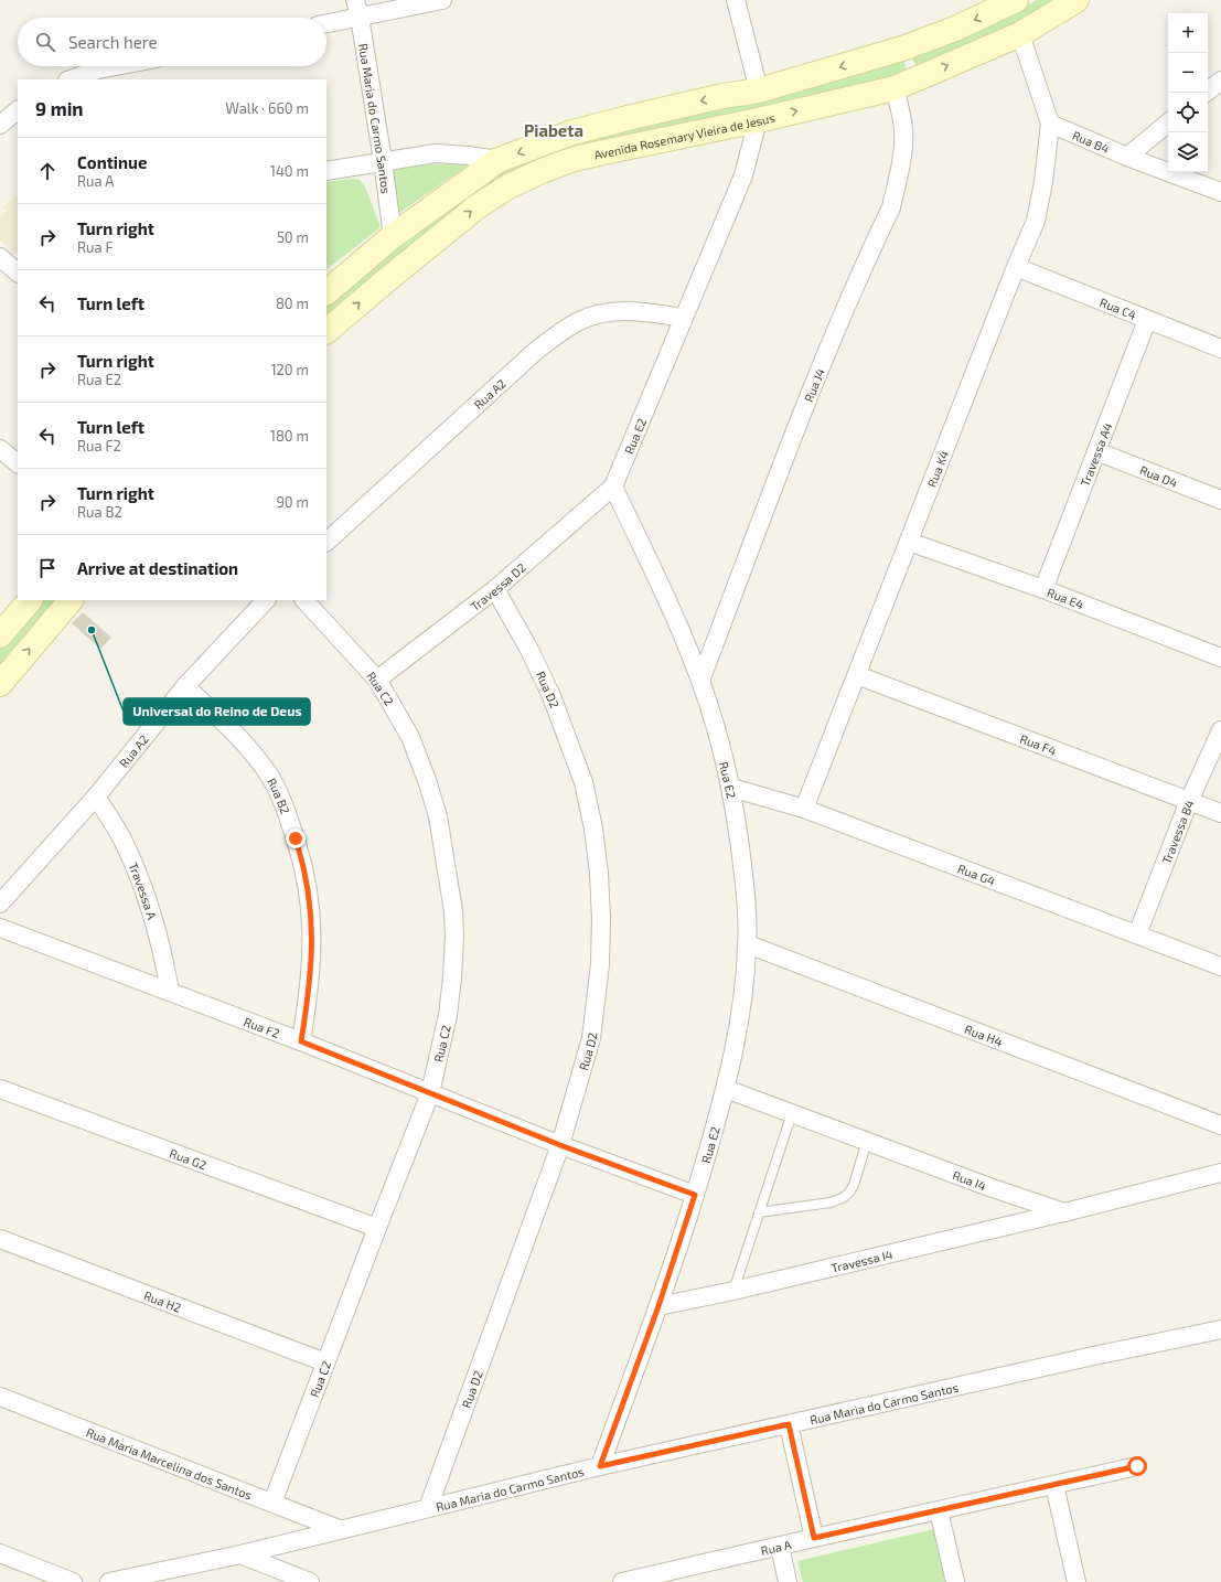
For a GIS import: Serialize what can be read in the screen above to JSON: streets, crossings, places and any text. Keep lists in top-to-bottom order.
{
  "streets": {
    "street": [
      "Rua Maria do Carmo Santos",
      "Avenida Rosemary Vieira de Jesus",
      "Rua B4",
      "Rua C4",
      "Rua J4",
      "Rua A2",
      "Rua E2",
      "Travessa A4",
      "Rua K4",
      "Rua D4",
      "Travessa D2",
      "Rua E4",
      "Rua C2",
      "Rua D2",
      "Rua F4",
      "Rua B2",
      "Travessa B4",
      "Rua G4",
      "Travessa A",
      "Rua F2",
      "Rua H4",
      "Rua G2",
      "Rua I4",
      "Travessa I4",
      "Rua H2",
      "Rua Maria Marcelina dos Santos",
      "Rua A"
    ]
  },
  "crossings": [
    ["Rua Maria do Carmo Santos", "Rua E2"],
    ["Rua Maria do Carmo Santos", "Rua D2"],
    ["Rua Maria do Carmo Santos", "Rua Maria Marcelina dos Santos"],
    ["Avenida Rosemary Vieira de Jesus", "Rua J4"],
    ["Avenida Rosemary Vieira de Jesus", "Rua E2"],
    ["Rua B4", "Rua K4"],
    ["Rua C4", "Travessa A4"],
    ["Rua C4", "Rua K4"],
    ["Rua J4", "Rua E2"],
    ["Rua A2", "Rua E2"],
    ["Rua A2", "Rua B2"],
    ["Rua A2", "Travessa A"],
    ["Rua E2", "Travessa D2"],
    ["Rua E2", "Rua G4"],
    ["Rua E2", "Rua F2"],
    ["Rua E2", "Rua H4"],
    ["Rua E2", "Rua I4"],
    ["Rua E2", "Travessa I4"],
    ["Travessa A4", "Rua D4"],
    ["Travessa A4", "Rua E4"],
    ["Rua K4", "Rua E4"],
    ["Rua K4", "Rua F4"],
    ["Rua K4", "Rua G4"],
    ["Travessa D2", "Rua C2"],
    ["Travessa D2", "Rua D2"],
    ["Rua C2", "Rua F2"],
    ["Rua C2", "Rua G2"],
    ["Rua C2", "Rua H2"],
    ["Rua C2", "Rua Maria Marcelina dos Santos"],
    ["Rua D2", "Rua F2"],
    ["Rua F4", "Travessa B4"],
    ["Rua B2", "Rua F2"],
    ["Travessa B4", "Rua G4"],
    ["Travessa A", "Rua F2"],
    ["Rua I4", "Travessa I4"]
  ],
  "districts": ["Piabeta"],
  "places": ["Universal do Reino de Deus"],
  "page": {
    "map_buttons": ["+", "−"],
    "search": "Search here",
    "heading": ["9 min", "Walk · 660 m"],
    "list": [
      ["Continue", "Rua A", "140 m"],
      ["Turn right", "Rua F", "50 m"],
      ["Turn left", "80 m"],
      ["Turn right", "Rua E2", "120 m"],
      ["Turn left", "Rua F2", "180 m"],
      ["Turn right", "Rua B2", "90 m"],
      "Arrive at destination"
    ]
  }
}
